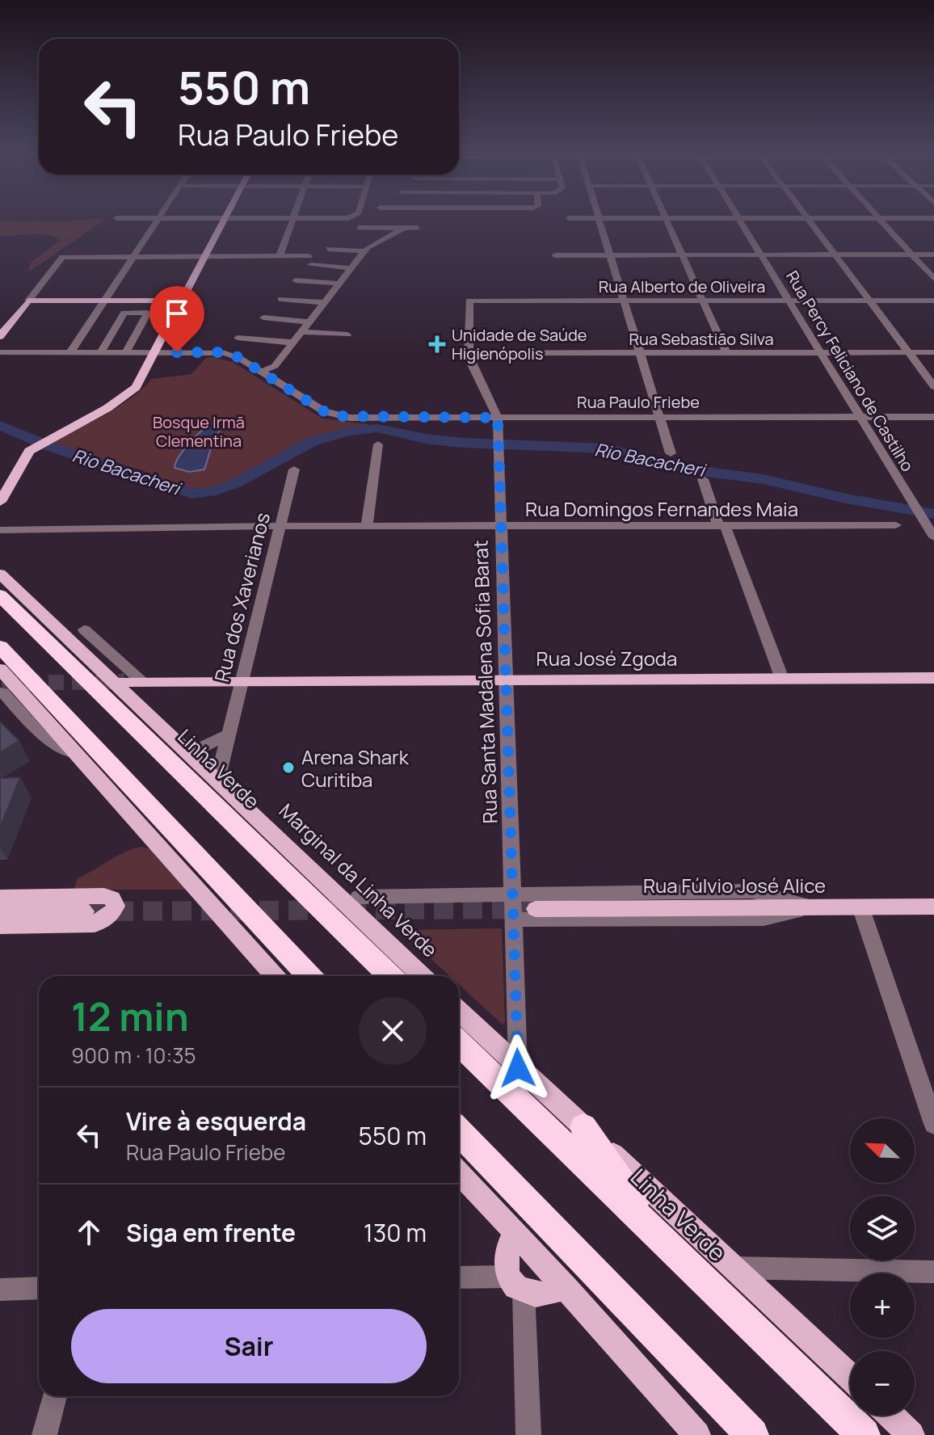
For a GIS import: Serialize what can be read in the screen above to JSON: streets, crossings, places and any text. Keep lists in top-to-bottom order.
{
  "streets": {
    "highway": ["Linha Verde"],
    "main road": ["Rua José Zgoda", "Marginal da Linha Verde", "Rua Fúlvio José Alice"],
    "street": [
      "Rua Alberto de Oliveira",
      "Rua Sebastião Silva",
      "Rua Percy Feliciano de Castilho",
      "Rua Paulo Friebe",
      "Rua Domingos Fernandes Maia",
      "Rua dos Xaverianos",
      "Rua Santa Madalena Sofia Barat"
    ]
  },
  "crossings": [
    ["Rua Alberto de Oliveira", "Rua Percy Feliciano de Castilho"],
    ["Rua Alberto de Oliveira", "Rua Santa Madalena Sofia Barat"],
    ["Rua Sebastião Silva", "Rua Percy Feliciano de Castilho"],
    ["Rua Sebastião Silva", "Rua Santa Madalena Sofia Barat"],
    ["Rua Percy Feliciano de Castilho", "Rua Paulo Friebe"],
    ["Rua Paulo Friebe", "Rua Santa Madalena Sofia Barat"],
    ["Rua Domingos Fernandes Maia", "Rua dos Xaverianos"],
    ["Rua Domingos Fernandes Maia", "Rua Santa Madalena Sofia Barat"],
    ["Rua dos Xaverianos", "Rua José Zgoda"],
    ["Rua dos Xaverianos", "Marginal da Linha Verde"],
    ["Rua José Zgoda", "Rua Santa Madalena Sofia Barat"]
  ],
  "water": ["Rio Bacacheri"],
  "parks": ["Bosque Irmã Clementina"],
  "places": {
    "health": ["Unidade de Saúde Higienópolis"],
    "other": ["Arena Shark Curitiba"]
  },
  "north": "top left",
  "page": {
    "turn": ["550 m", "Rua Paulo Friebe"],
    "heading": ["12 min", "900 m · 10:35"],
    "list": [
      {
        "name": "Vire à esquerda",
        "note": "Rua Paulo Friebe",
        "value": "550 m"
      },
      {
        "name": "Siga em frente",
        "value": "130 m"
      }
    ],
    "map_buttons": ["+", "−"],
    "buttons": "Sair"
  }
}
